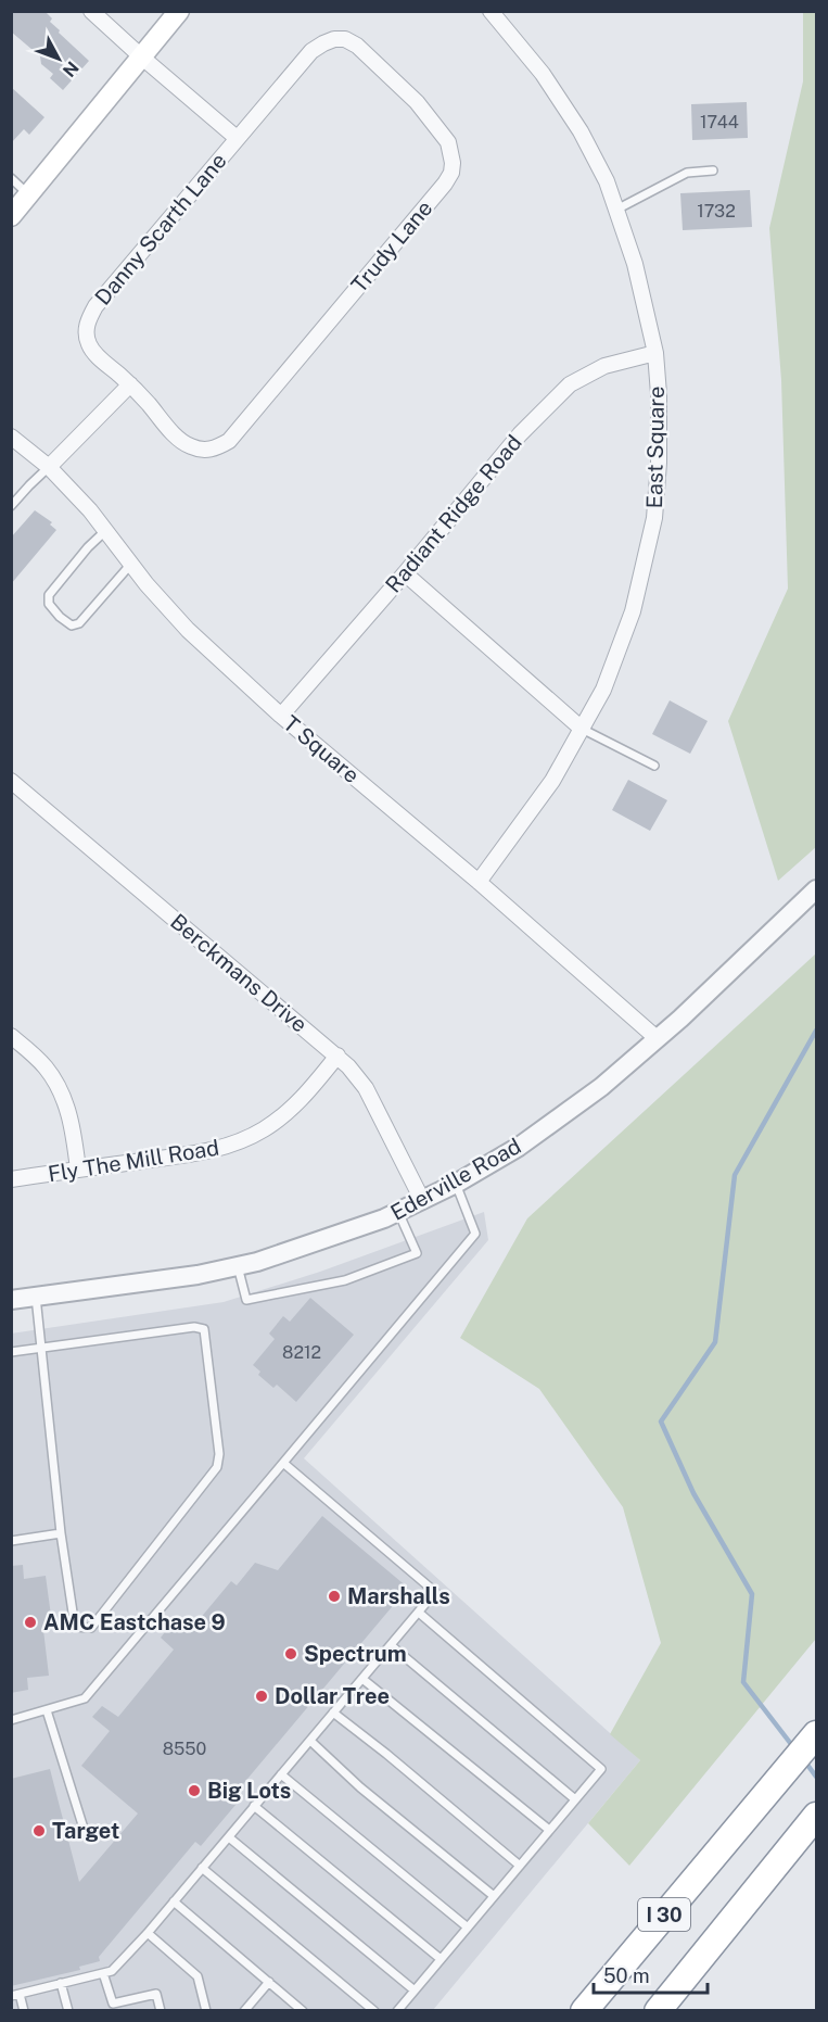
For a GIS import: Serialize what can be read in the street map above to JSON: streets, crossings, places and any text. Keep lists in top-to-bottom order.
{
  "streets": {
    "highway": ["I 30"],
    "street": [
      "Danny Scarth Lane",
      "Trudy Lane",
      "East Square",
      "Radiant Ridge Road",
      "T Square",
      "Berckmans Drive",
      "Fly The Mill Road",
      "Ederville Road"
    ]
  },
  "crossings": [
    ["Danny Scarth Lane", "Trudy Lane"],
    ["East Square", "Radiant Ridge Road"],
    ["East Square", "T Square"],
    ["Radiant Ridge Road", "T Square"],
    ["T Square", "Ederville Road"],
    ["Berckmans Drive", "Fly The Mill Road"],
    ["Berckmans Drive", "Ederville Road"]
  ],
  "places": [
    "Marshalls",
    "AMC Eastchase 9",
    "Spectrum",
    "Dollar Tree",
    "Big Lots",
    "Target"
  ],
  "house_numbers": [
    "1744",
    "1732",
    "8212",
    "8550"
  ],
  "scale_bar": "50 m",
  "north": "bottom right"
}
